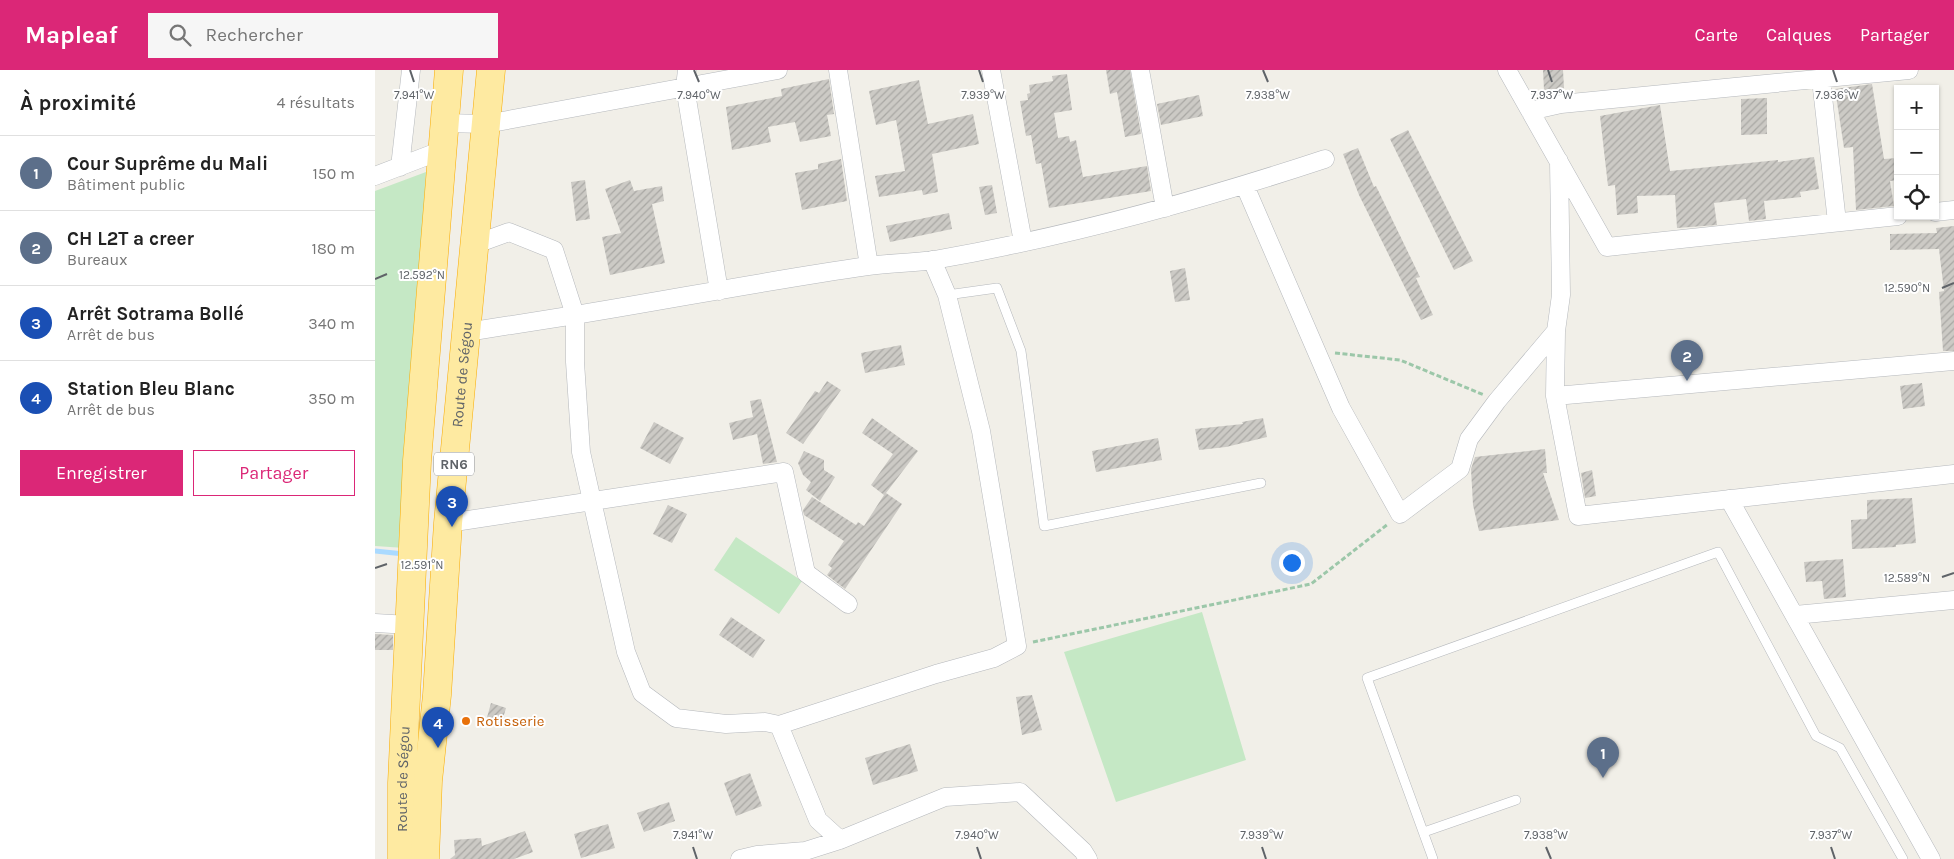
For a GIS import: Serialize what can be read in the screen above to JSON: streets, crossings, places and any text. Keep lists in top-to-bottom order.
{
  "streets": {
    "highway": ["Route de Ségou", "RN6"]
  },
  "places": ["Rotisserie"],
  "page": {
    "header": "Mapleaf",
    "search": "Rechercher",
    "nav": ["Carte", "Calques", "Partager"],
    "heading": ["À proximité", "4 résultats"],
    "map_buttons": ["+", "−"],
    "list": [
      {
        "mark": "1",
        "name": "Cour Suprême du Mali",
        "note": "Bâtiment public",
        "value": "150 m"
      },
      {
        "mark": "2",
        "name": "CH L2T a creer",
        "note": "Bureaux",
        "value": "180 m"
      },
      {
        "mark": "3",
        "name": "Arrêt Sotrama Bollé",
        "note": "Arrêt de bus",
        "value": "340 m"
      },
      {
        "mark": "4",
        "name": "Station Bleu Blanc",
        "note": "Arrêt de bus",
        "value": "350 m"
      }
    ],
    "pins": [
      "2",
      "3",
      "4",
      "1"
    ],
    "buttons": ["Enregistrer", "Partager"]
  },
  "coordinates": [
    "7.938°W",
    "7.937°W",
    "7.936°W",
    "7.941°W",
    "7.940°W",
    "7.939°W",
    "12.592°N",
    "12.590°N",
    "12.591°N",
    "12.589°N"
  ]
}
